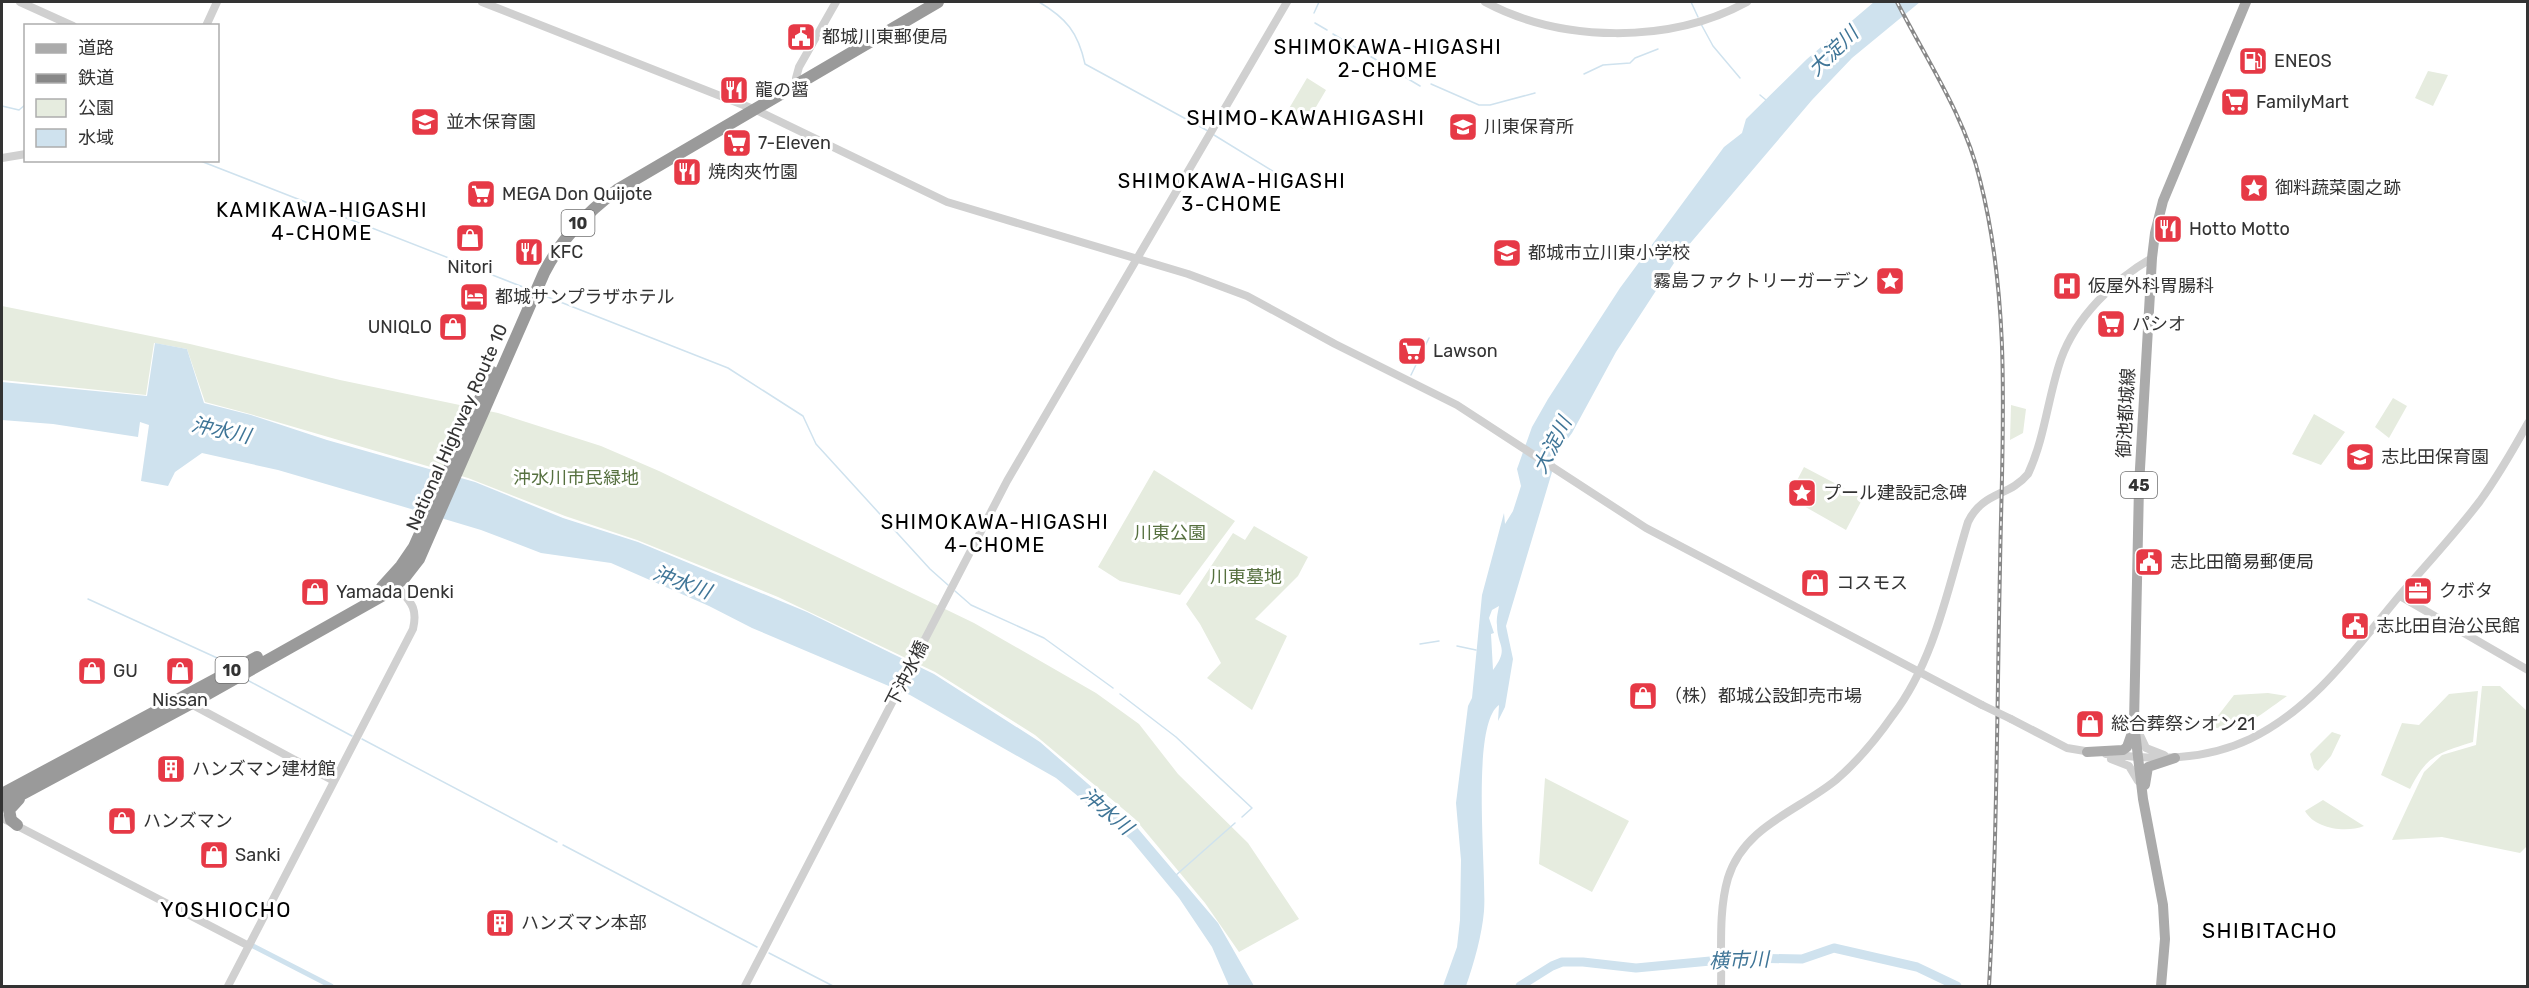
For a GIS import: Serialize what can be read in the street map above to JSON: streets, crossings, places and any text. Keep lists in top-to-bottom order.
{
  "streets": {
    "highway": ["10", "National Highway Route 10"],
    "main road": ["御池都城線", "45"],
    "street": ["下沖水橋"]
  },
  "districts": [
    "SHIMOKAWA-HIGASHI 2-CHOME",
    "SHIMO-KAWAHIGASHI",
    "SHIMOKAWA-HIGASHI 3-CHOME",
    "KAMIKAWA-HIGASHI 4-CHOME",
    "SHIMOKAWA-HIGASHI 4-CHOME",
    "YOSHIOCHO",
    "SHIBITACHO"
  ],
  "water": ["大淀川", "沖水川", "横市川"],
  "parks": ["沖水川市民緑地", "川東公園", "川東墓地"],
  "places": {
    "public building": ["都城川東郵便局", "志比田簡易郵便局", "志比田自治公民館"],
    "fuel station": ["ENEOS"],
    "restaurant": [
      "龍の醤",
      "焼肉夾竹園",
      "Hotto Motto",
      "KFC"
    ],
    "supermarket": [
      "FamilyMart",
      "7-Eleven",
      "MEGA Don Quijote",
      "パシオ",
      "Lawson"
    ],
    "school or university": [
      "並木保育園",
      "川東保育所",
      "都城市立川東小学校",
      "志比田保育園"
    ],
    "place": ["御料蔬菜園之跡", "霧島ファクトリーガーデン", "プール建設記念碑"],
    "shop": [
      "Nitori",
      "UNIQLO",
      "コスモス",
      "Yamada Denki",
      "GU",
      "Nissan",
      "（株）都城公設卸売市場",
      "総合葬祭シオン21",
      "ハンズマン",
      "Sanki"
    ],
    "hospital": ["仮屋外科胃腸科"],
    "hotel": ["都城サンプラザホテル"],
    "office": ["クボタ"],
    "building": ["ハンズマン建材館", "ハンズマン本部"]
  },
  "legend": [
    "道路",
    "鉄道",
    "公園",
    "水域"
  ]
}
